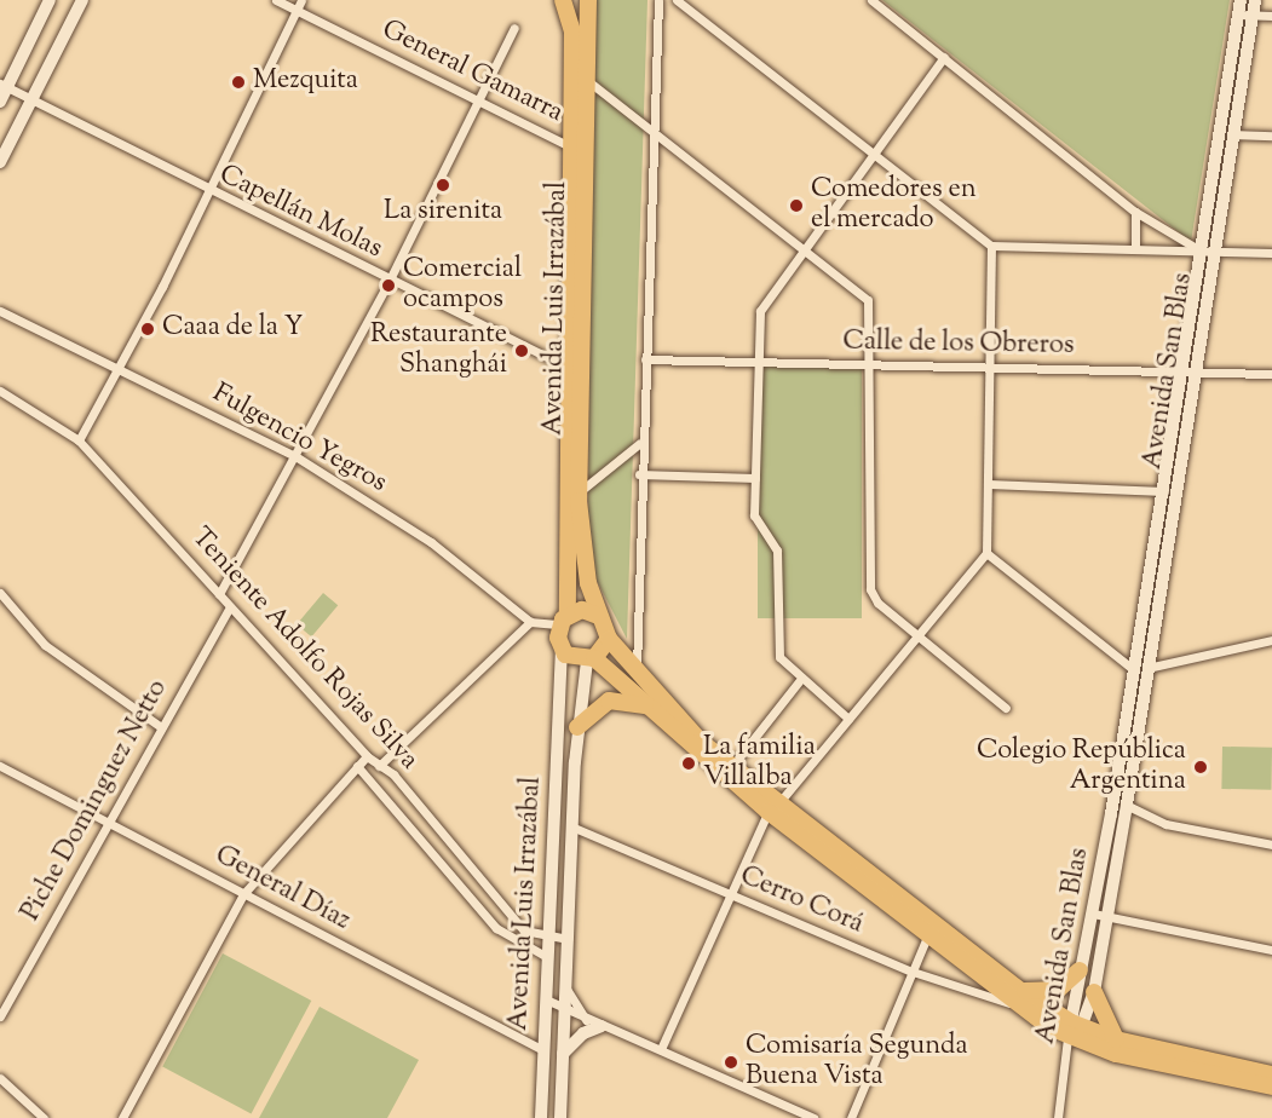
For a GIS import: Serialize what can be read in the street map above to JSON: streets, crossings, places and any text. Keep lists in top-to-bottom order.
{
  "streets": {
    "highway": ["Avenida Luis Irrazábal"],
    "street": [
      "General Gamarra",
      "Capellán Molas",
      "Calle de los Obreros",
      "Avenida San Blas",
      "Fulgencio Yegros",
      "Teniente Adolfo Rojas Silva",
      "Piche Dominguez Netto",
      "General Díaz",
      "Cerro Corá"
    ]
  },
  "crossings": [
    ["General Gamarra", "Avenida Luis Irrazábal"],
    ["Capellán Molas", "Avenida Luis Irrazábal"],
    ["Avenida Luis Irrazábal", "Teniente Adolfo Rojas Silva"],
    ["Avenida Luis Irrazábal", "General Díaz"],
    ["Avenida Luis Irrazábal", "Cerro Corá"],
    ["Calle de los Obreros", "Avenida San Blas"],
    ["Teniente Adolfo Rojas Silva", "Piche Dominguez Netto"],
    ["Piche Dominguez Netto", "General Díaz"]
  ],
  "places": [
    "Mezquita",
    "La sirenita",
    "Comedores en el mercado",
    "Comercial ocampos",
    "Caaa de la Y",
    "Restaurante Shanghái",
    "La familia Villalba",
    "Colegio República Argentina",
    "Comisaría Segunda Buena Vista"
  ]
}
